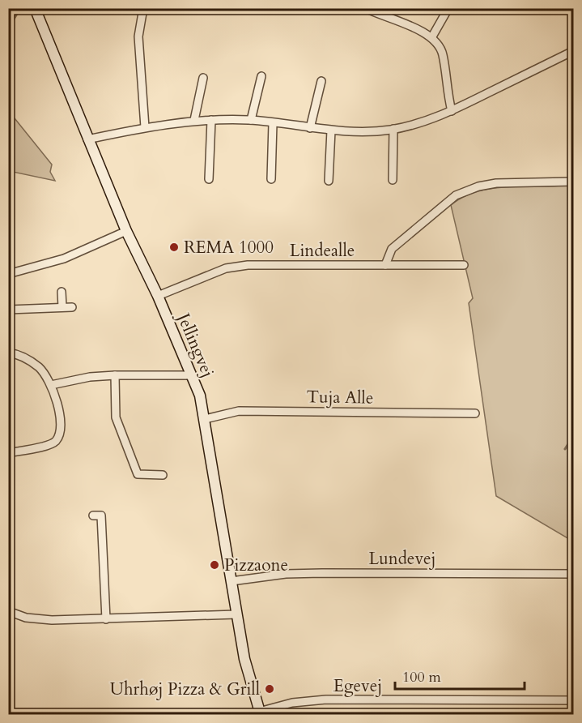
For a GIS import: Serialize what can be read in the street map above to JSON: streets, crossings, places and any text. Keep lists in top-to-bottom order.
{
  "streets": {
    "main road": ["Jellingvej"],
    "street": [
      "Lindealle",
      "Tuja Alle",
      "Lundevej",
      "Egevej"
    ]
  },
  "crossings": [
    ["Lindealle", "Jellingvej"],
    ["Jellingvej", "Tuja Alle"],
    ["Jellingvej", "Lundevej"],
    ["Jellingvej", "Egevej"]
  ],
  "places": ["REMA 1000", "Pizzaone", "Uhrhøj Pizza & Grill"],
  "scale_bar": "100 m"
}
